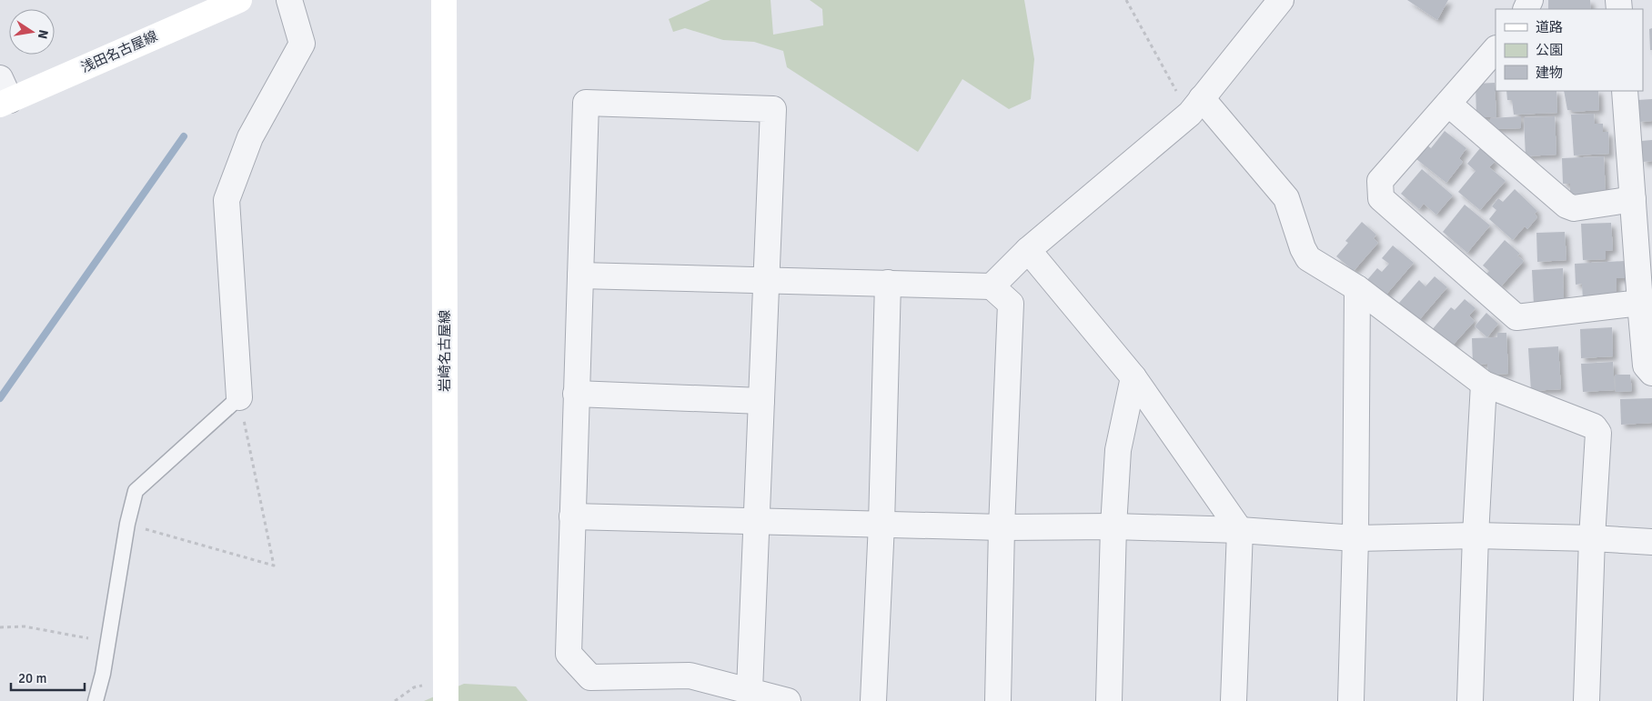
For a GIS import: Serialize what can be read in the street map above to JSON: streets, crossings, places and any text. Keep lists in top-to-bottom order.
{
  "streets": {
    "main road": ["浅田名古屋線", "岩崎名古屋線"]
  },
  "legend": ["道路", "公園", "建物"],
  "scale_bar": "20 m",
  "north": "right"
}
